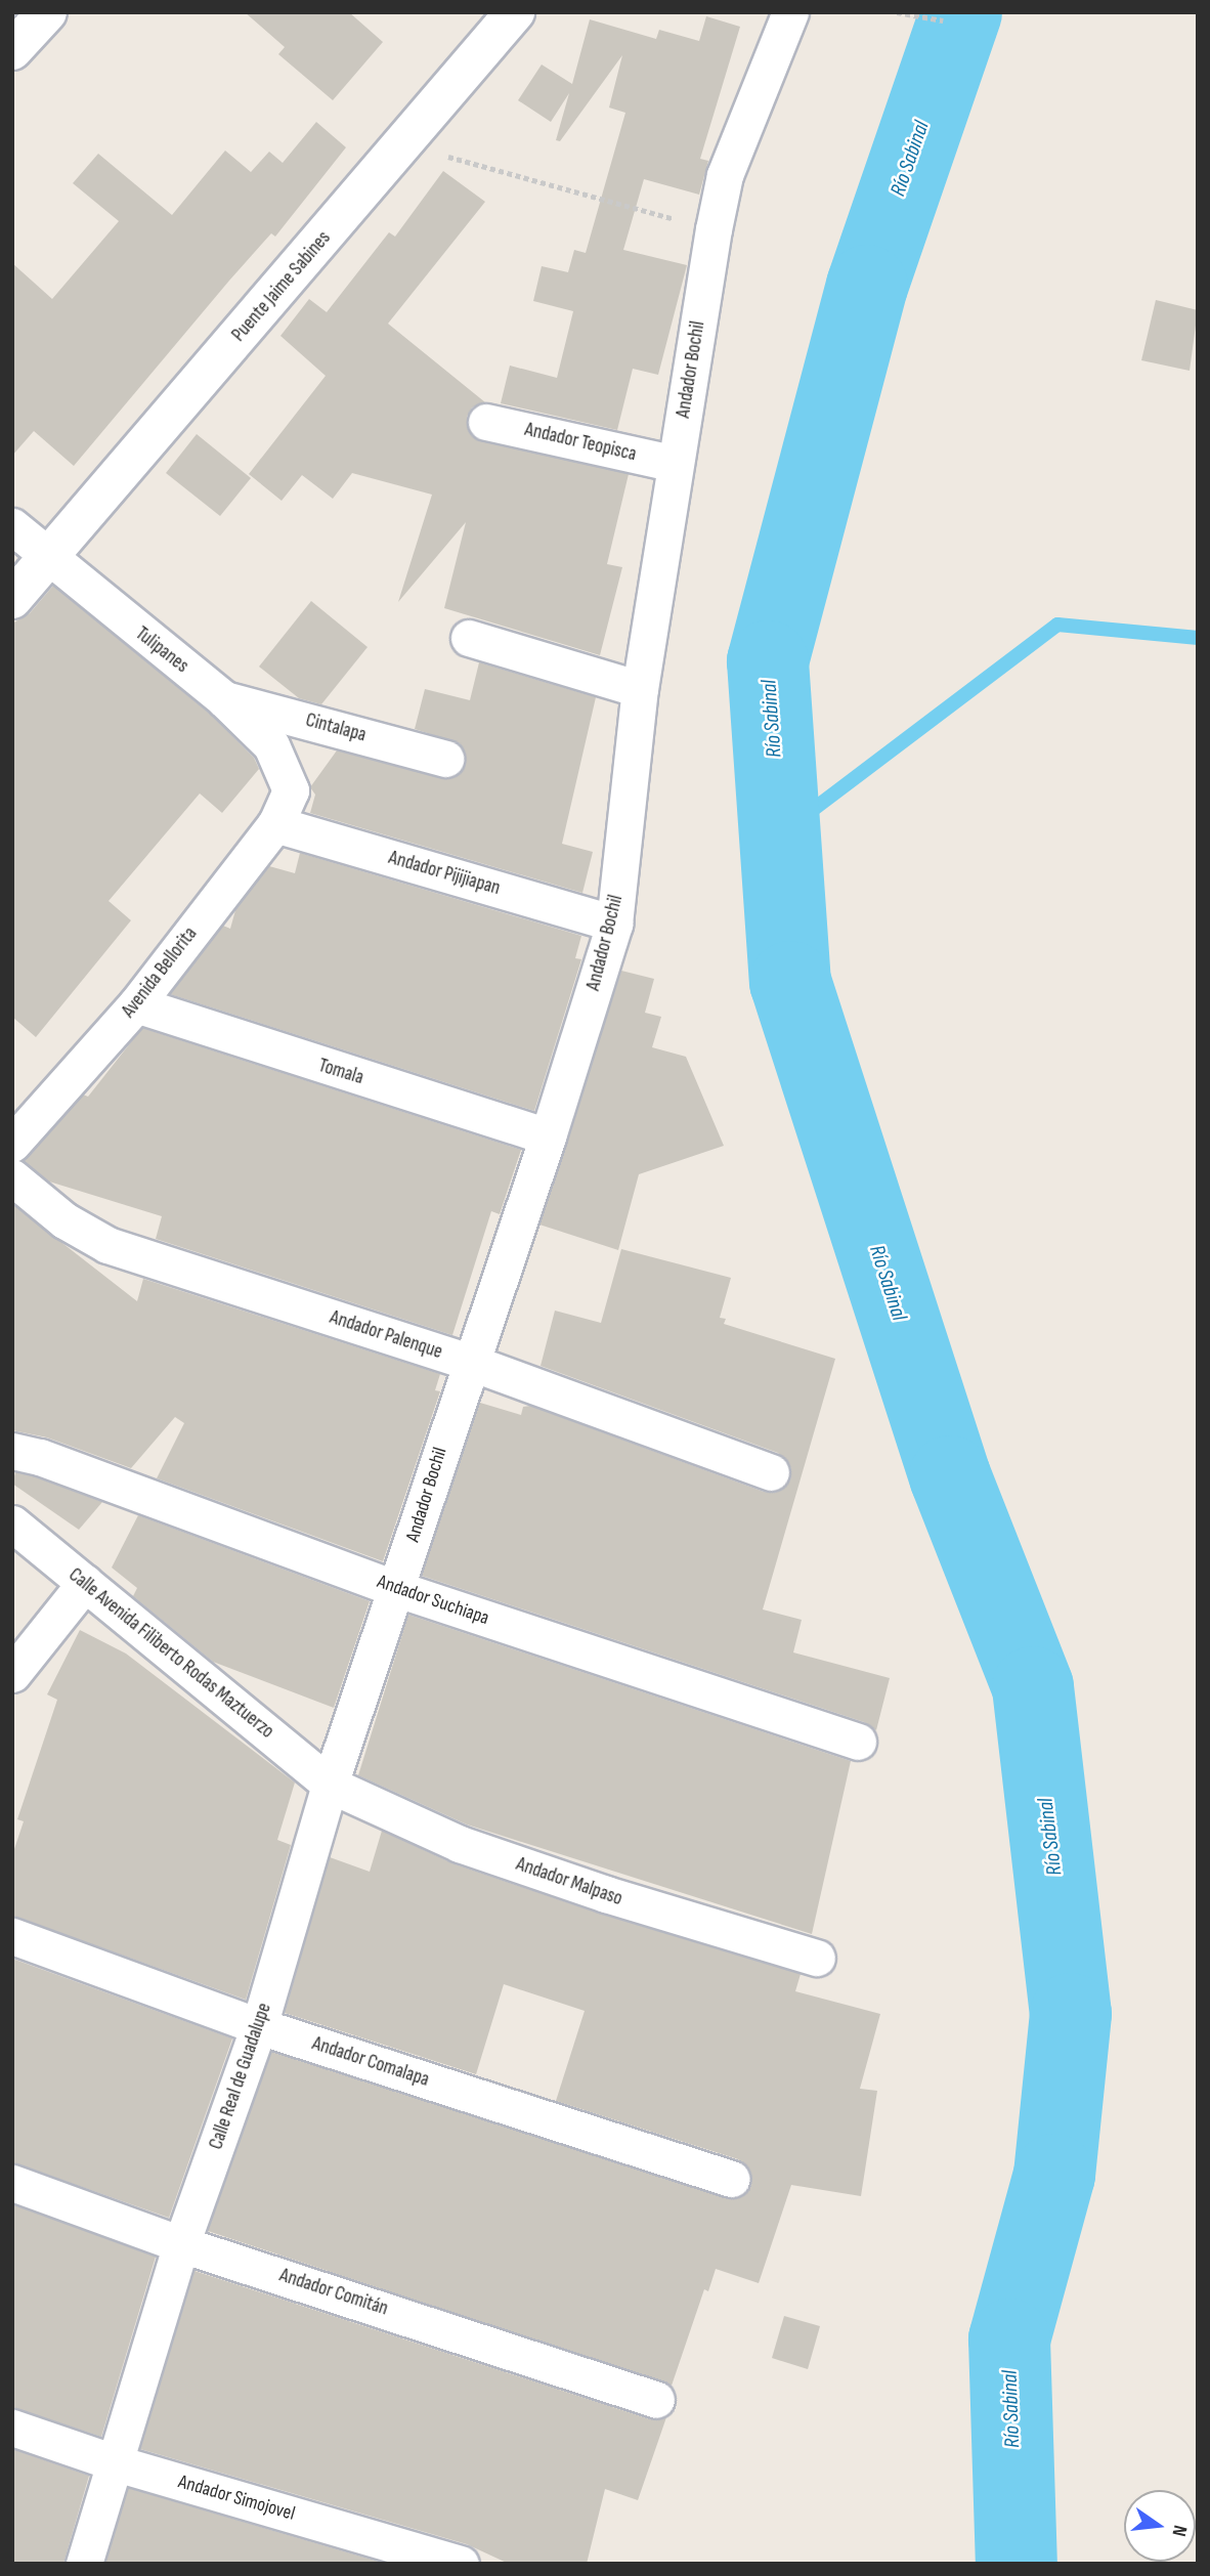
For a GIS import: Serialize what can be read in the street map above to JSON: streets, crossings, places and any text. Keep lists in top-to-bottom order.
{
  "streets": {
    "main road": ["Puente Jaime Sabines"],
    "street": [
      "Andador Bochil",
      "Andador Teopisca",
      "Tulipanes",
      "Cintalapa",
      "Andador Pijijiapan",
      "Avenida Bellorita",
      "Tomala",
      "Andador Palenque",
      "Andador Suchiapa",
      "Calle Avenida Filiberto Rodas Maztuerzo",
      "Andador Malpaso",
      "Andador Comalapa",
      "Calle Real de Guadalupe",
      "Andador Comitán",
      "Andador Simojovel"
    ]
  },
  "crossings": [
    ["Puente Jaime Sabines", "Tulipanes"],
    ["Andador Bochil", "Andador Teopisca"],
    ["Andador Bochil", "Andador Pijijiapan"],
    ["Andador Bochil", "Tomala"],
    ["Andador Bochil", "Andador Palenque"],
    ["Andador Bochil", "Andador Suchiapa"],
    ["Andador Bochil", "Calle Real de Guadalupe"],
    ["Tulipanes", "Cintalapa"],
    ["Tulipanes", "Avenida Bellorita"],
    ["Andador Pijijiapan", "Avenida Bellorita"],
    ["Avenida Bellorita", "Tomala"],
    ["Andador Suchiapa", "Calle Real de Guadalupe"],
    ["Calle Avenida Filiberto Rodas Maztuerzo", "Andador Malpaso"],
    ["Calle Avenida Filiberto Rodas Maztuerzo", "Calle Real de Guadalupe"],
    ["Andador Malpaso", "Calle Real de Guadalupe"],
    ["Andador Comalapa", "Calle Real de Guadalupe"],
    ["Calle Real de Guadalupe", "Andador Comitán"],
    ["Calle Real de Guadalupe", "Andador Simojovel"]
  ],
  "water": ["Río Sabinal"],
  "north": "right"
}
